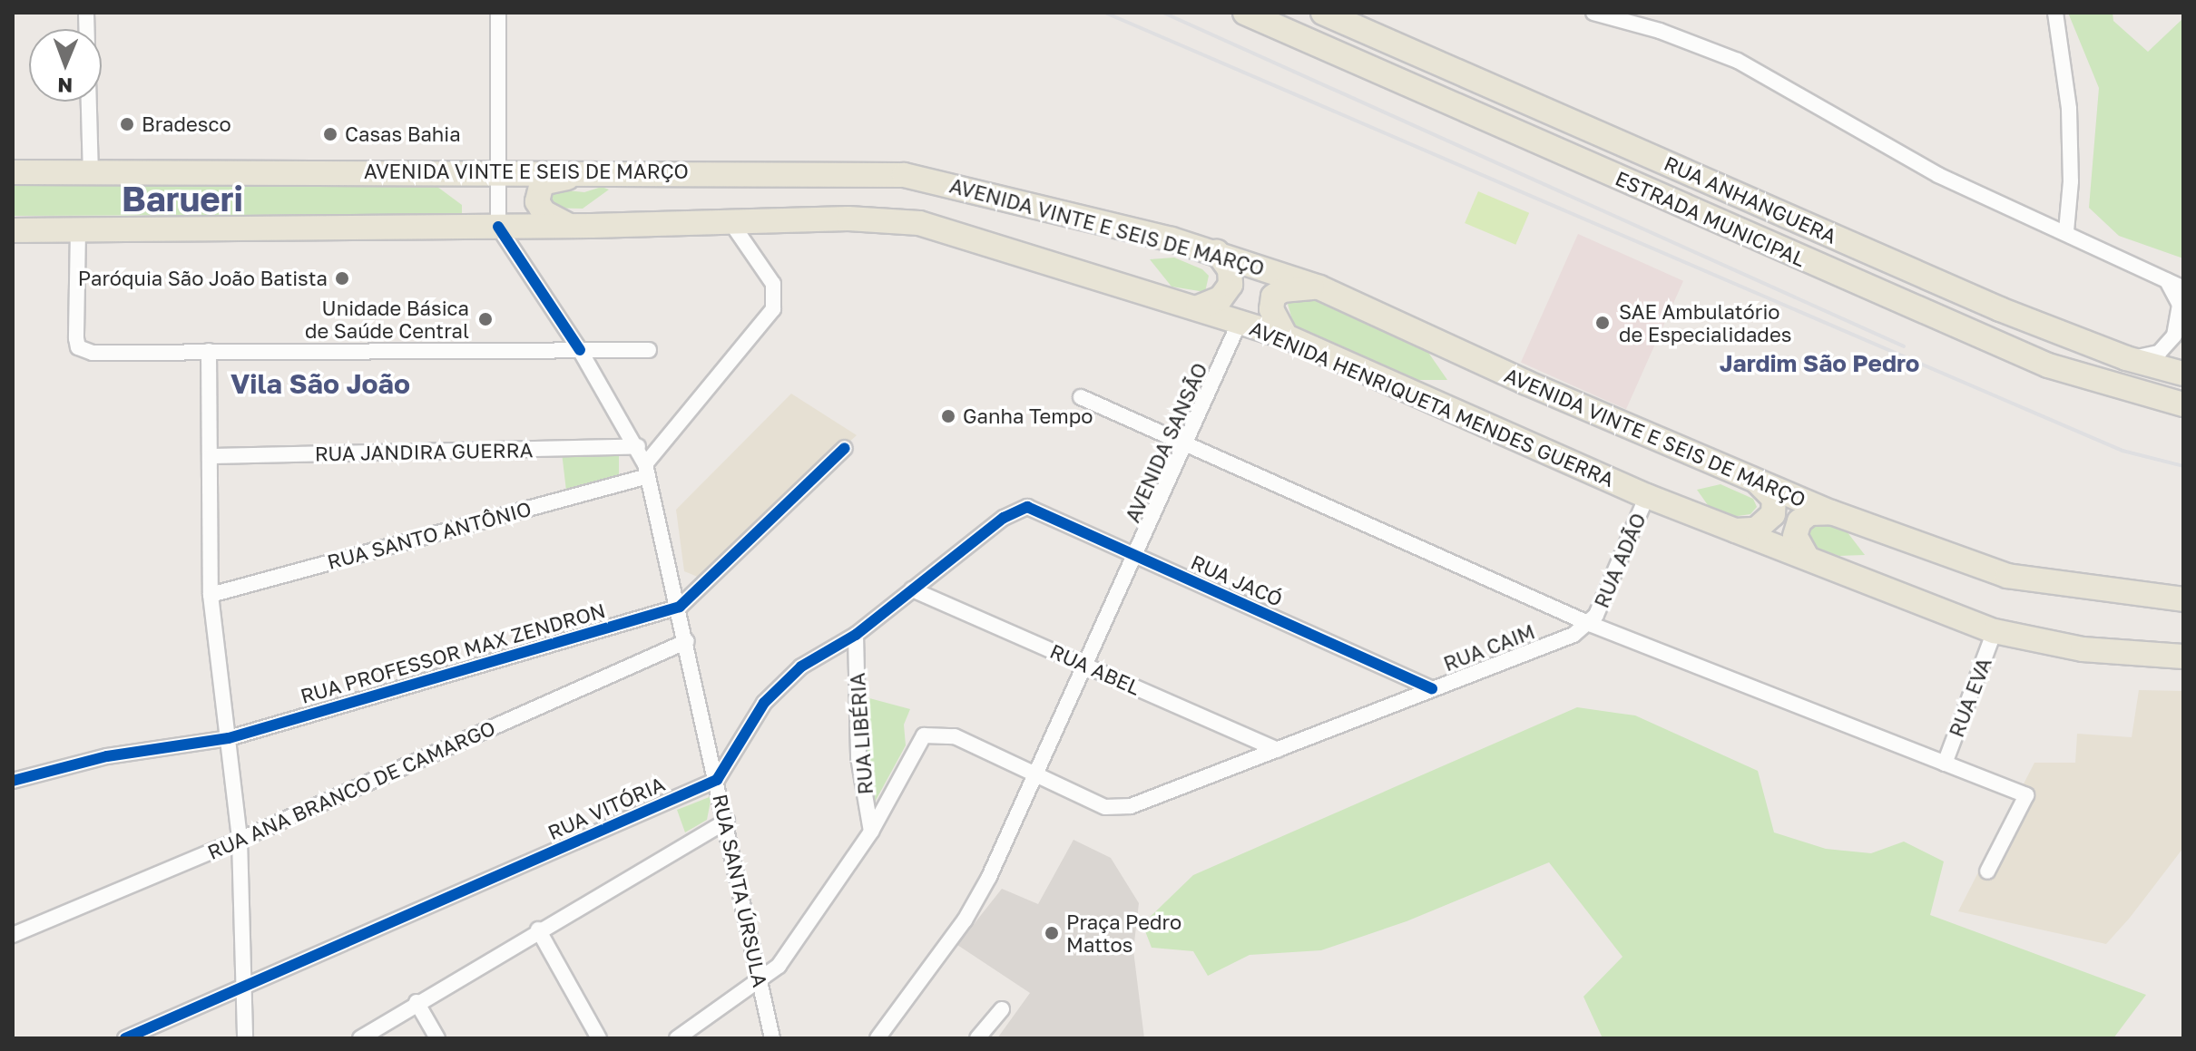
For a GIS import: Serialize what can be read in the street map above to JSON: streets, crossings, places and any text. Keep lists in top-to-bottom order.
{
  "streets": {
    "main road": [
      "AVENIDA VINTE E SEIS DE MARÇO",
      "RUA ANHANGUERA",
      "ESTRADA MUNICIPAL",
      "AVENIDA HENRIQUETA MENDES GUERRA"
    ],
    "street": [
      "AVENIDA SANSÃO",
      "RUA JANDIRA GUERRA",
      "RUA SANTO ANTÔNIO",
      "RUA ADÃO",
      "RUA JACÓ",
      "RUA CAIM",
      "RUA PROFESSOR MAX ZENDRON",
      "RUA ABEL",
      "RUA EVA",
      "RUA LIBÉRIA",
      "RUA ANA BRANCO DE CAMARGO",
      "RUA VITÓRIA",
      "RUA SANTA ÚRSULA"
    ]
  },
  "crossings": [
    ["AVENIDA HENRIQUETA MENDES GUERRA", "AVENIDA SANSÃO"],
    ["AVENIDA HENRIQUETA MENDES GUERRA", "RUA ADÃO"],
    ["AVENIDA HENRIQUETA MENDES GUERRA", "RUA EVA"],
    ["AVENIDA HENRIQUETA MENDES GUERRA", "RUA SANTA ÚRSULA"],
    ["AVENIDA SANSÃO", "RUA JACÓ"],
    ["AVENIDA SANSÃO", "RUA CAIM"],
    ["AVENIDA SANSÃO", "RUA ABEL"],
    ["RUA JANDIRA GUERRA", "RUA SANTA ÚRSULA"],
    ["RUA SANTO ANTÔNIO", "RUA SANTA ÚRSULA"],
    ["RUA ADÃO", "RUA CAIM"],
    ["RUA JACÓ", "RUA CAIM"],
    ["RUA JACÓ", "RUA ABEL"],
    ["RUA CAIM", "RUA ABEL"],
    ["RUA CAIM", "RUA LIBÉRIA"],
    ["RUA PROFESSOR MAX ZENDRON", "RUA SANTA ÚRSULA"],
    ["RUA ANA BRANCO DE CAMARGO", "RUA SANTA ÚRSULA"],
    ["RUA VITÓRIA", "RUA SANTA ÚRSULA"]
  ],
  "districts": ["Barueri", "Jardim São Pedro", "Vila São João"],
  "places": [
    "Bradesco",
    "Casas Bahia",
    "Paróquia São João Batista",
    "Unidade Básica de Saúde Central",
    "SAE Ambulatório de Especialidades",
    "Ganha Tempo",
    "Praça Pedro Mattos"
  ],
  "north": "bottom"
}
